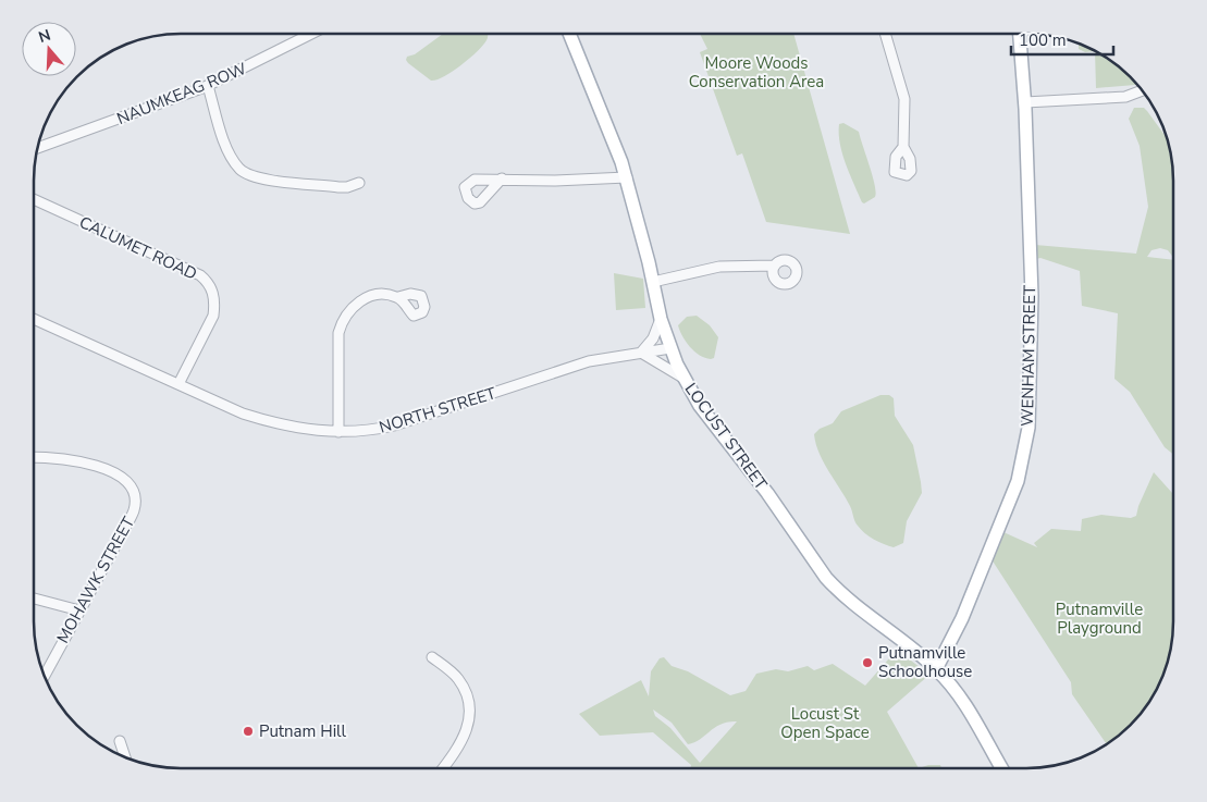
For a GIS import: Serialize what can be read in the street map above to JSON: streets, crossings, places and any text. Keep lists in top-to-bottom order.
{
  "streets": {
    "main road": ["WENHAM STREET", "LOCUST STREET"],
    "street": [
      "NAUMKEAG ROW",
      "CALUMET ROAD",
      "NORTH STREET",
      "MOHAWK STREET"
    ]
  },
  "crossings": [
    ["CALUMET ROAD", "NORTH STREET"],
    ["WENHAM STREET", "LOCUST STREET"],
    ["NORTH STREET", "LOCUST STREET"]
  ],
  "parks": ["Moore Woods Conservation Area", "Putnamville Playground", "Locust St Open Space"],
  "places": ["Putnamville Schoolhouse", "Putnam Hill"],
  "scale_bar": "100 m",
  "north": "top"
}
